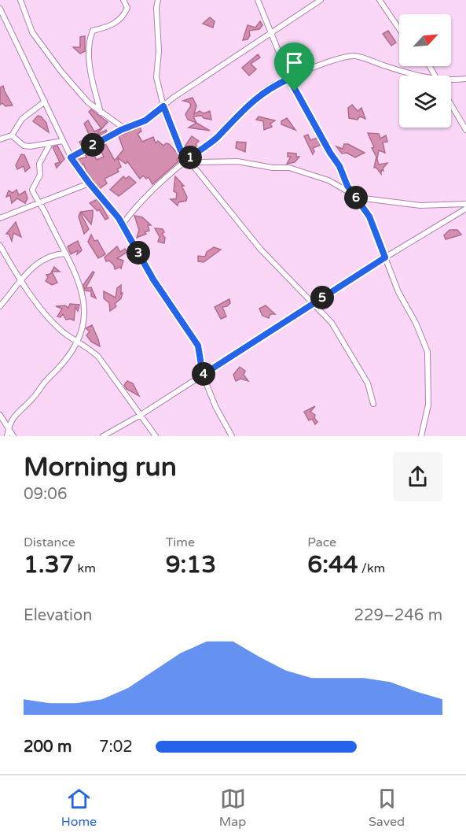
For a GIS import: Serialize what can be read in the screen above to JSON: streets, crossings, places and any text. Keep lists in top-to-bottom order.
{
  "north": "top right",
  "page": {
    "pins": [
      "2",
      "1",
      "6",
      "3",
      "5",
      "4"
    ],
    "heading": ["Morning run", "09:06"],
    "stats": [
      ["Distance", "1.37 km"],
      ["Time", "9:13"],
      ["Pace", "6:44 /km"]
    ],
    "chart": ["Elevation", "229–246 m"],
    "list": [
      {
        "name": "200 m",
        "note": "7:02"
      }
    ],
    "tabs": ["Home", "Map", "Saved"]
  }
}
